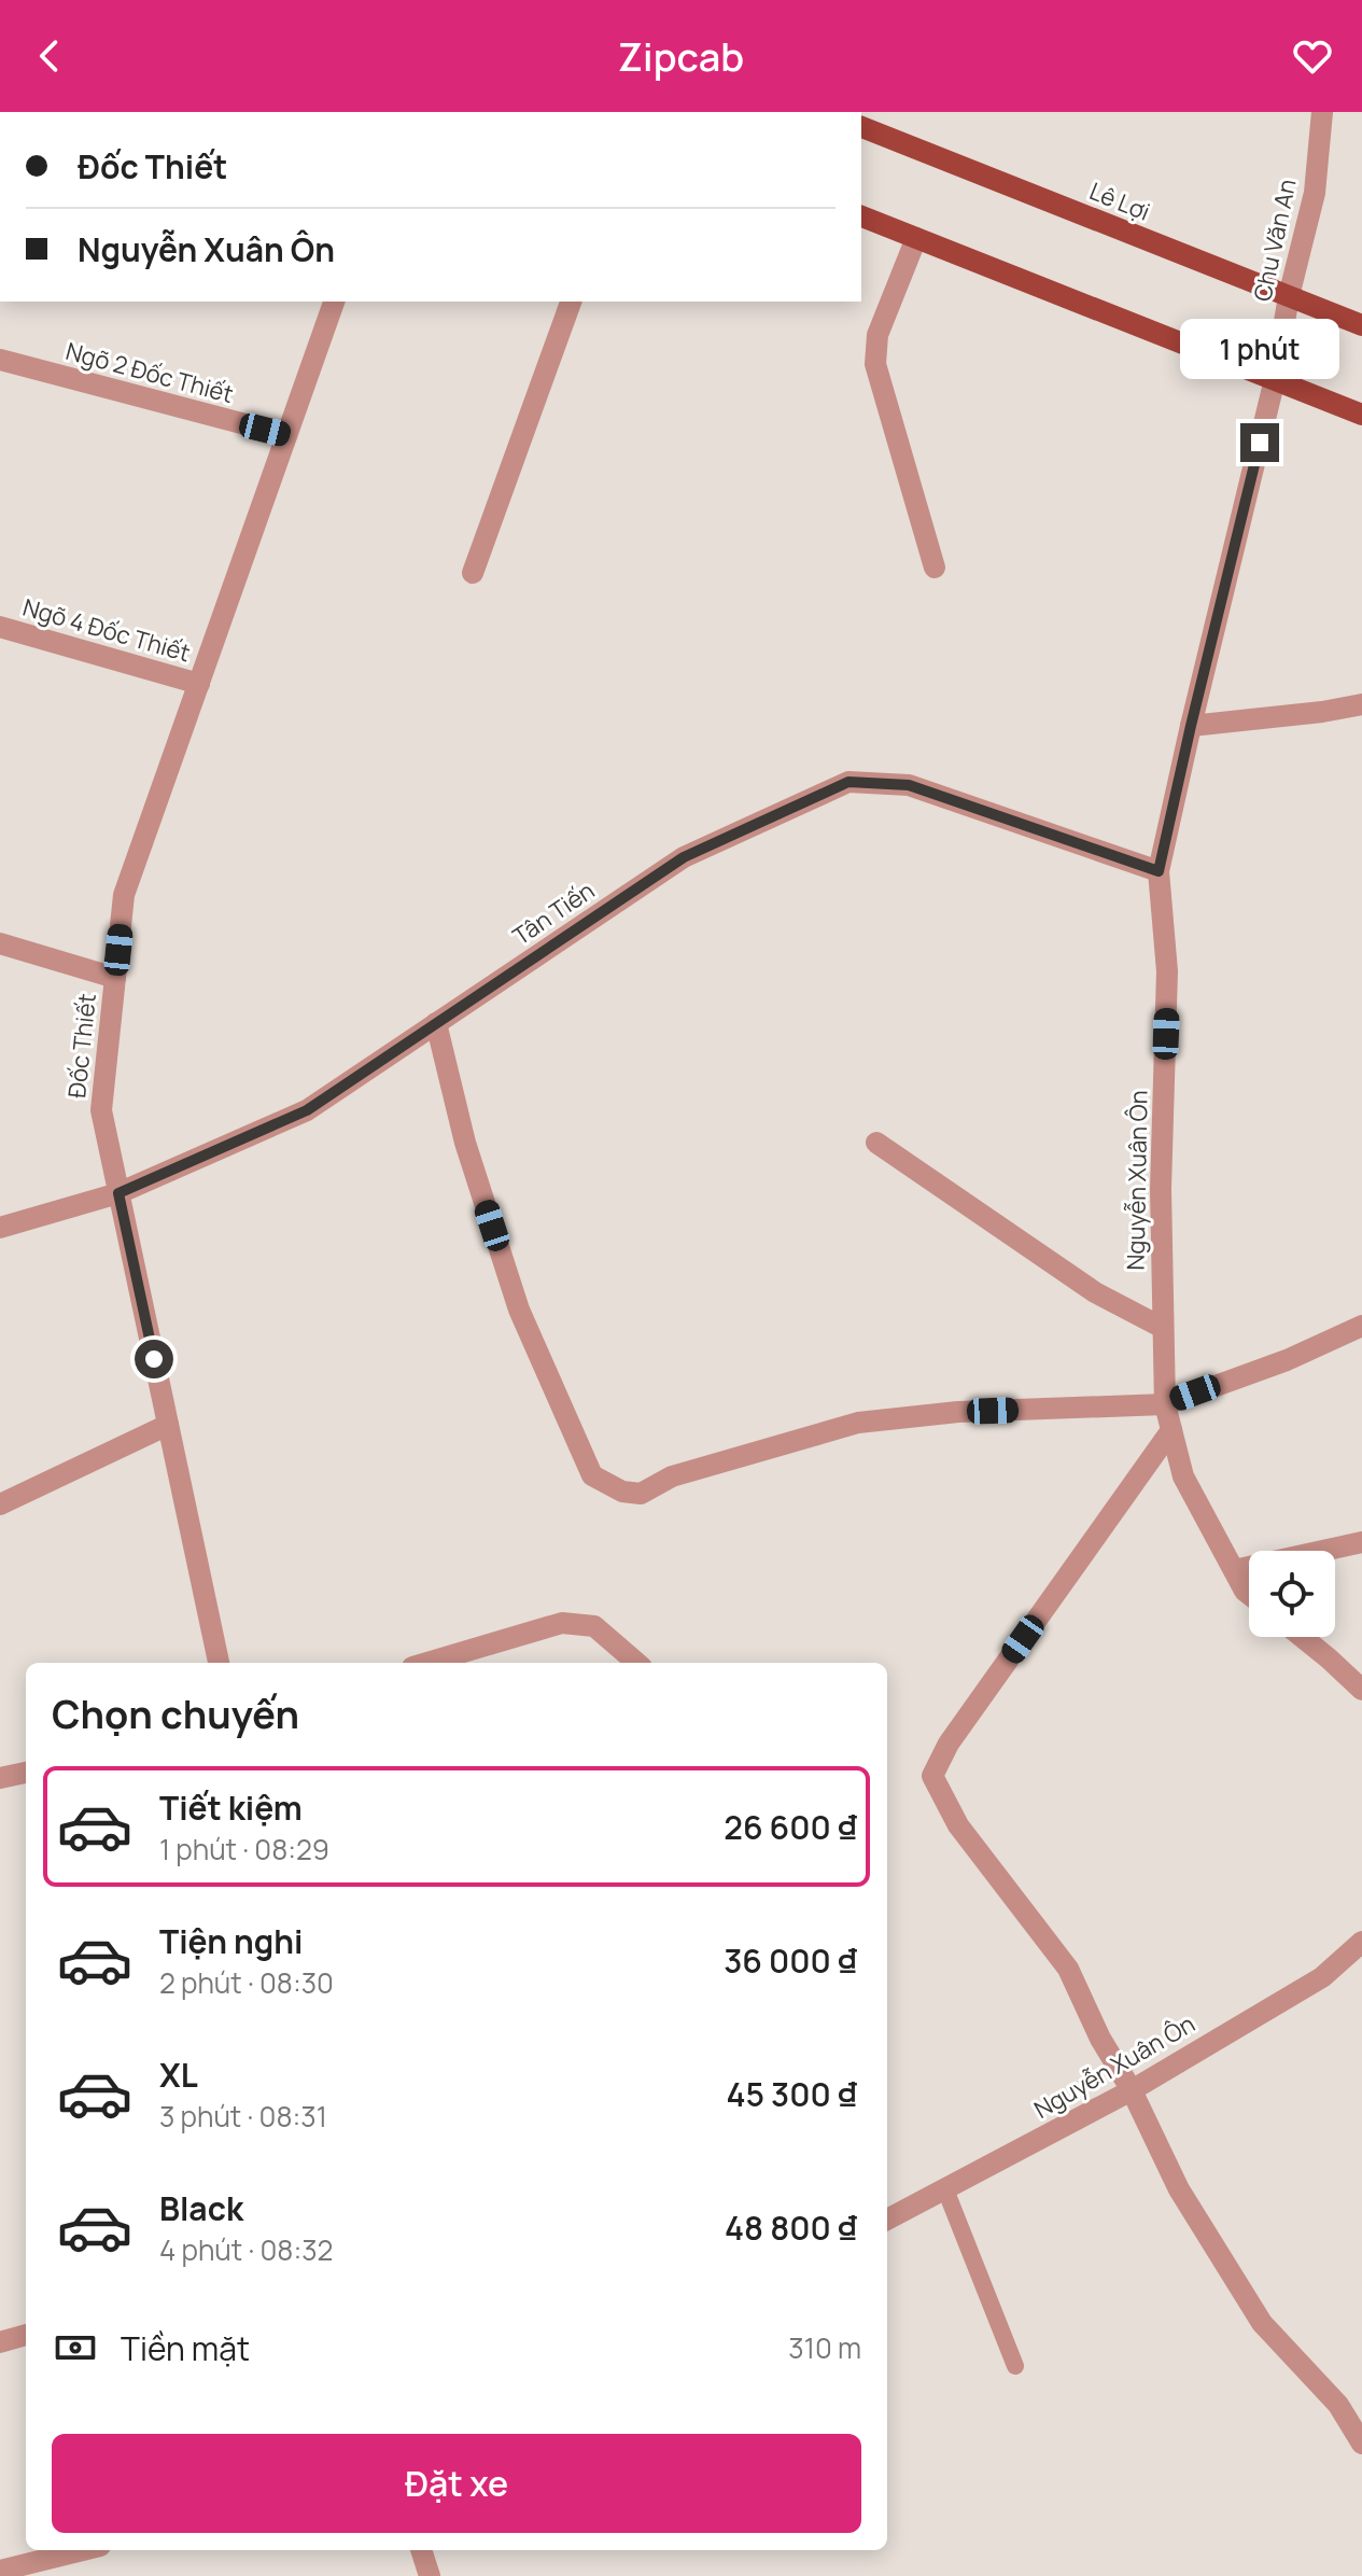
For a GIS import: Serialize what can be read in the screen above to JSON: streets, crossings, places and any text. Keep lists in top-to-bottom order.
{
  "streets": {
    "main road": ["Lê Lợi"],
    "street": [
      "Chu Văn An",
      "Ngõ 2 Đốc Thiết",
      "Ngõ 4 Đốc Thiết",
      "Tân Tiến",
      "Đốc Thiết",
      "Nguyễn Xuân Ôn"
    ]
  },
  "crossings": [
    ["Lê Lợi", "Chu Văn An"],
    ["Chu Văn An", "Nguyễn Xuân Ôn"],
    ["Ngõ 2 Đốc Thiết", "Đốc Thiết"],
    ["Ngõ 4 Đốc Thiết", "Đốc Thiết"],
    ["Tân Tiến", "Đốc Thiết"],
    ["Tân Tiến", "Nguyễn Xuân Ôn"]
  ],
  "page": {
    "header": "Zipcab",
    "banner": ["Đốc Thiết", "Nguyễn Xuân Ôn"],
    "bubble": "1 phút",
    "heading": "Chọn chuyến",
    "list": [
      {
        "name": "Tiết kiệm",
        "note": "1 phút · 08:29",
        "value": "26 600 ₫"
      },
      {
        "name": "Tiện nghi",
        "note": "2 phút · 08:30",
        "value": "36 000 ₫"
      },
      {
        "name": "XL",
        "note": "3 phút · 08:31",
        "value": "45 300 ₫"
      },
      {
        "name": "Black",
        "note": "4 phút · 08:32",
        "value": "48 800 ₫"
      }
    ],
    "pay": ["Tiền mặt", "310 m"],
    "buttons": "Đặt xe"
  }
}
